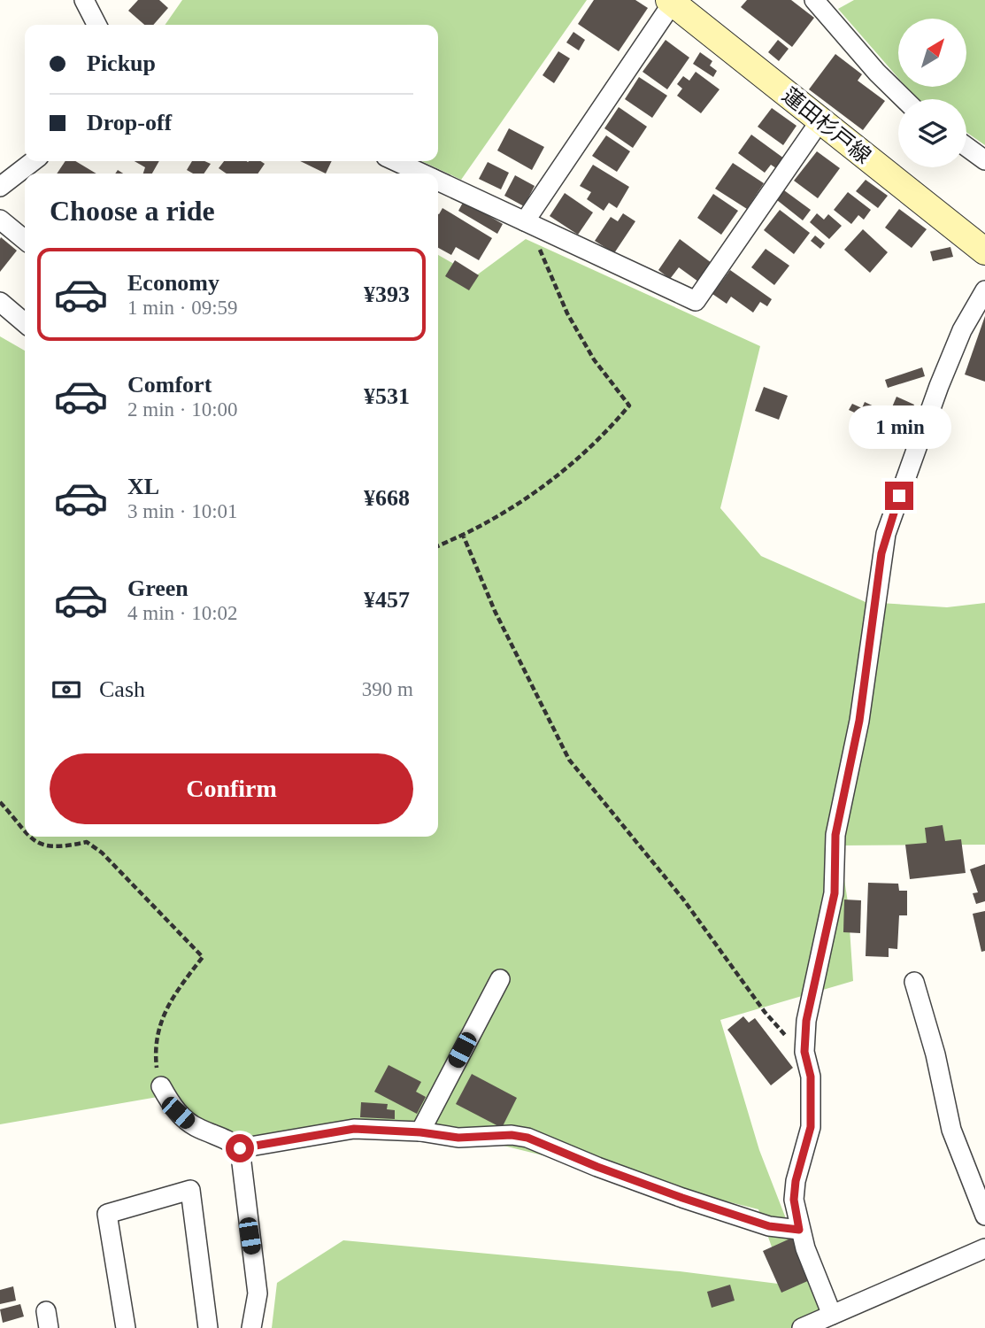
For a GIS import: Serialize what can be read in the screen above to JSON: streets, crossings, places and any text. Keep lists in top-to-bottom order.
{
  "streets": {
    "main road": ["蓮田杉戸線"]
  },
  "north": "top right",
  "page": {
    "banner": ["Pickup", "Drop-off"],
    "heading": "Choose a ride",
    "list": [
      {
        "name": "Economy",
        "note": "1 min · 09:59",
        "value": "¥393"
      },
      {
        "name": "Comfort",
        "note": "2 min · 10:00",
        "value": "¥531"
      },
      {
        "name": "XL",
        "note": "3 min · 10:01",
        "value": "¥668"
      },
      {
        "name": "Green",
        "note": "4 min · 10:02",
        "value": "¥457"
      }
    ],
    "bubble": "1 min",
    "pay": ["Cash", "390 m"],
    "buttons": "Confirm"
  }
}
